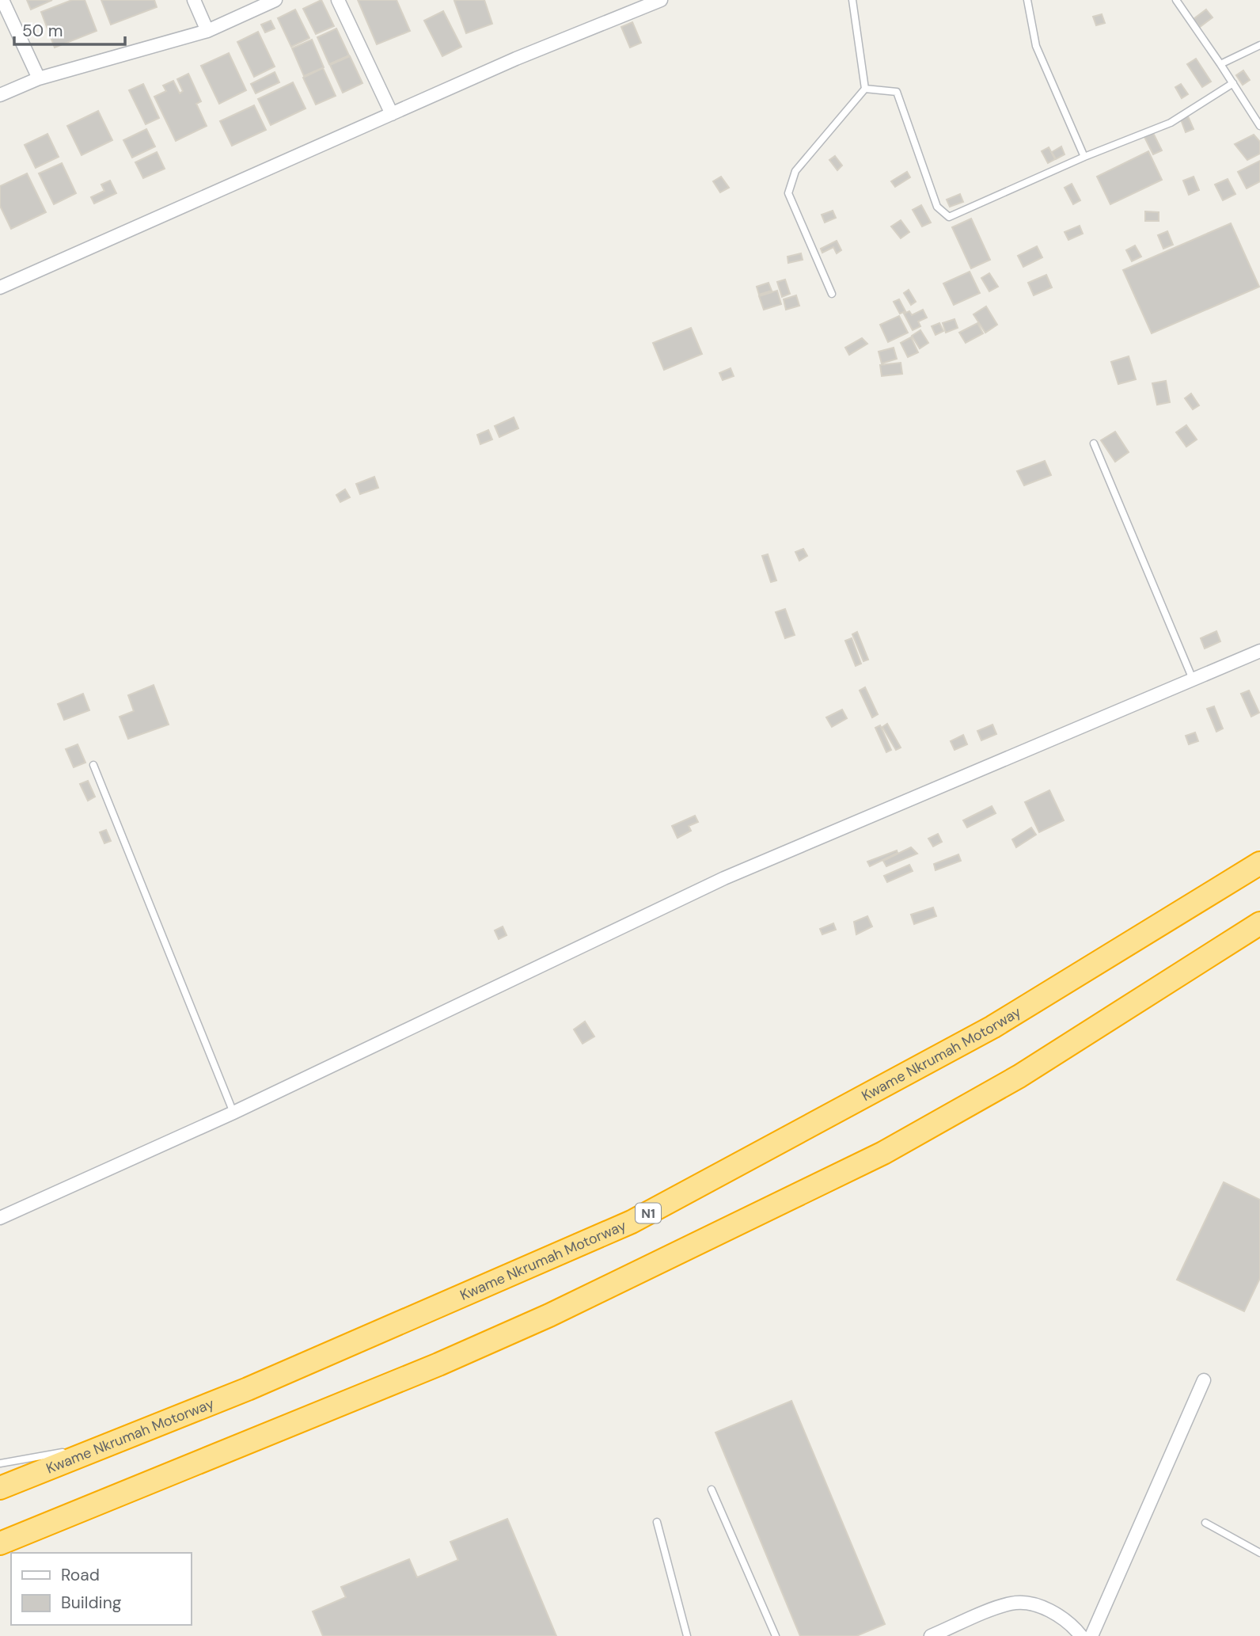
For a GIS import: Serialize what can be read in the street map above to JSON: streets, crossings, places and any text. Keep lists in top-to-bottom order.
{
  "streets": {
    "highway": ["Kwame Nkrumah Motorway", "N1"]
  },
  "legend": ["Road", "Building"],
  "scale_bar": "50 m"
}
